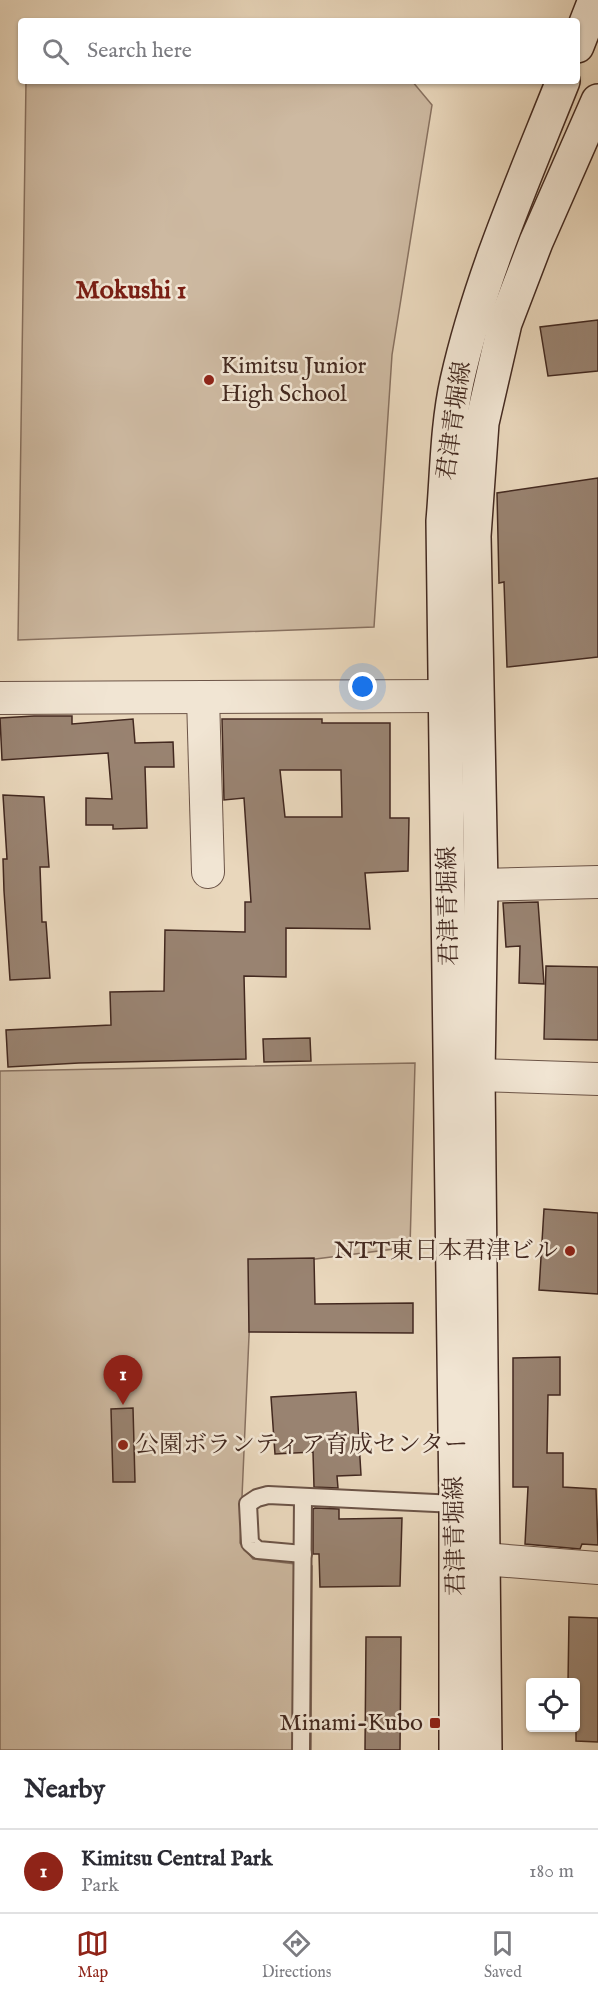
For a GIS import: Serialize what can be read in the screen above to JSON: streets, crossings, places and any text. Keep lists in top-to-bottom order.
{
  "streets": {
    "main road": ["君津青堀線"]
  },
  "districts": ["Mokushi 1"],
  "places": {
    "other": ["Kimitsu Junior High School", "NTT東日本君津ビル", "公園ボランティア育成センター"],
    "transit": ["Minami-Kubo"]
  },
  "page": {
    "search": "Search here",
    "pins": "1",
    "heading": "Nearby",
    "list": [
      {
        "mark": "1",
        "name": "Kimitsu Central Park",
        "note": "Park",
        "value": "180 m"
      }
    ],
    "nav": ["Map", "Directions", "Saved"]
  }
}
